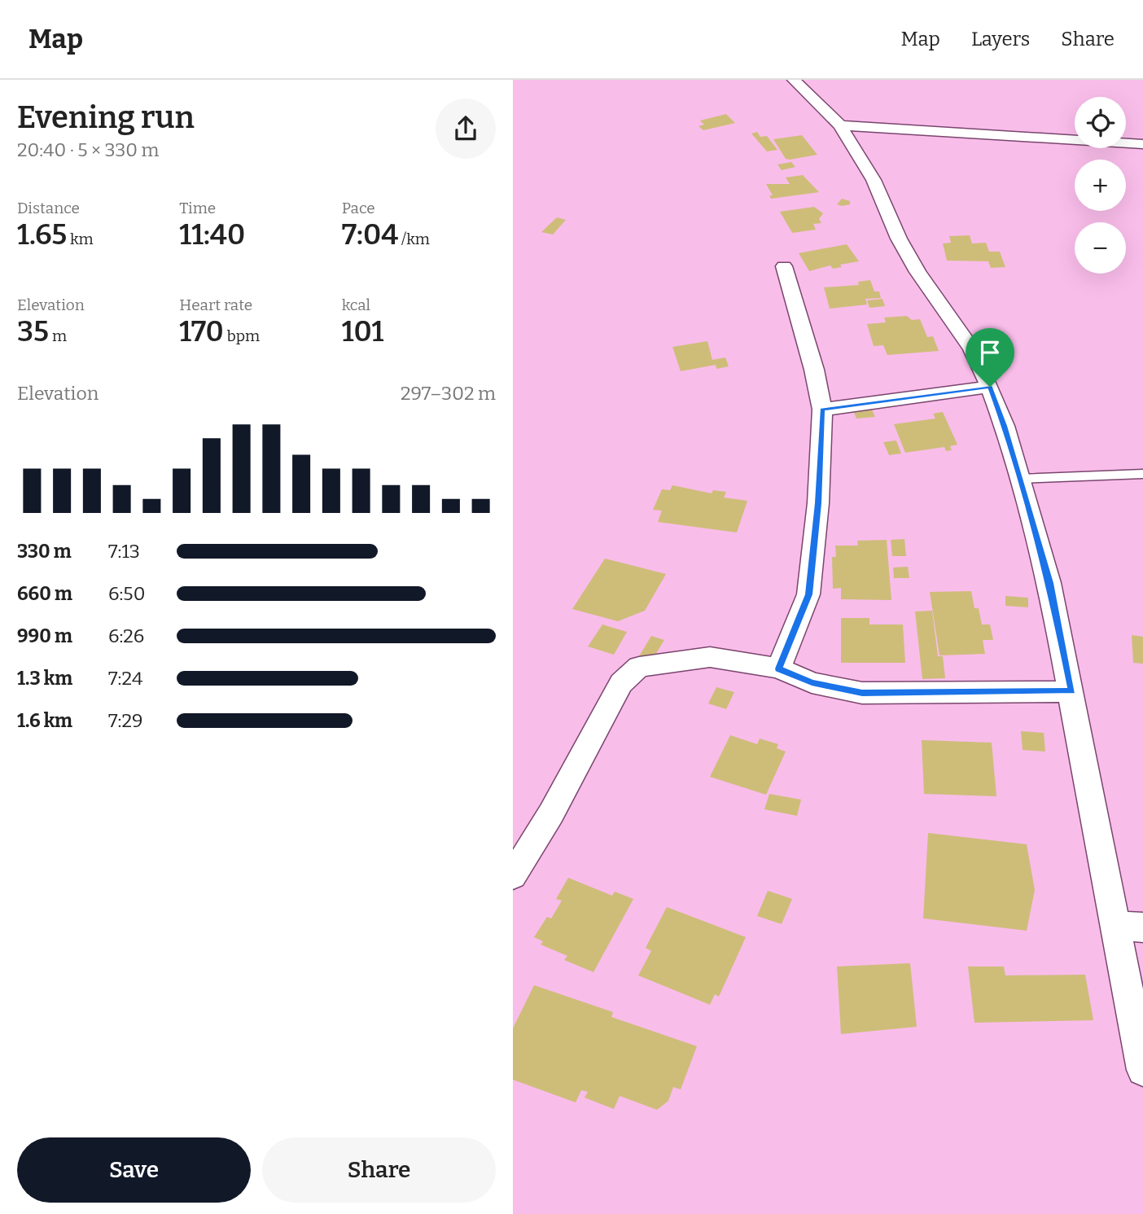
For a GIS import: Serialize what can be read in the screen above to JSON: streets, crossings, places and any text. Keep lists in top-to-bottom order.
{
  "page": {
    "header": "Map",
    "nav": ["Map", "Layers", "Share"],
    "heading": ["Evening run", "20:40 · 5 × 330 m"],
    "map_buttons": ["+", "−"],
    "stats": [
      ["Distance", "1.65 km"],
      ["Time", "11:40"],
      ["Pace", "7:04 /km"],
      ["Elevation", "35 m"],
      ["Heart rate", "170 bpm"],
      ["kcal", "101"]
    ],
    "chart": ["Elevation", "297–302 m"],
    "list": [
      {
        "name": "330 m",
        "note": "7:13"
      },
      {
        "name": "660 m",
        "note": "6:50"
      },
      {
        "name": "990 m",
        "note": "6:26"
      },
      {
        "name": "1.3 km",
        "note": "7:24"
      },
      {
        "name": "1.6 km",
        "note": "7:29"
      }
    ],
    "buttons": ["Save", "Share"]
  }
}
